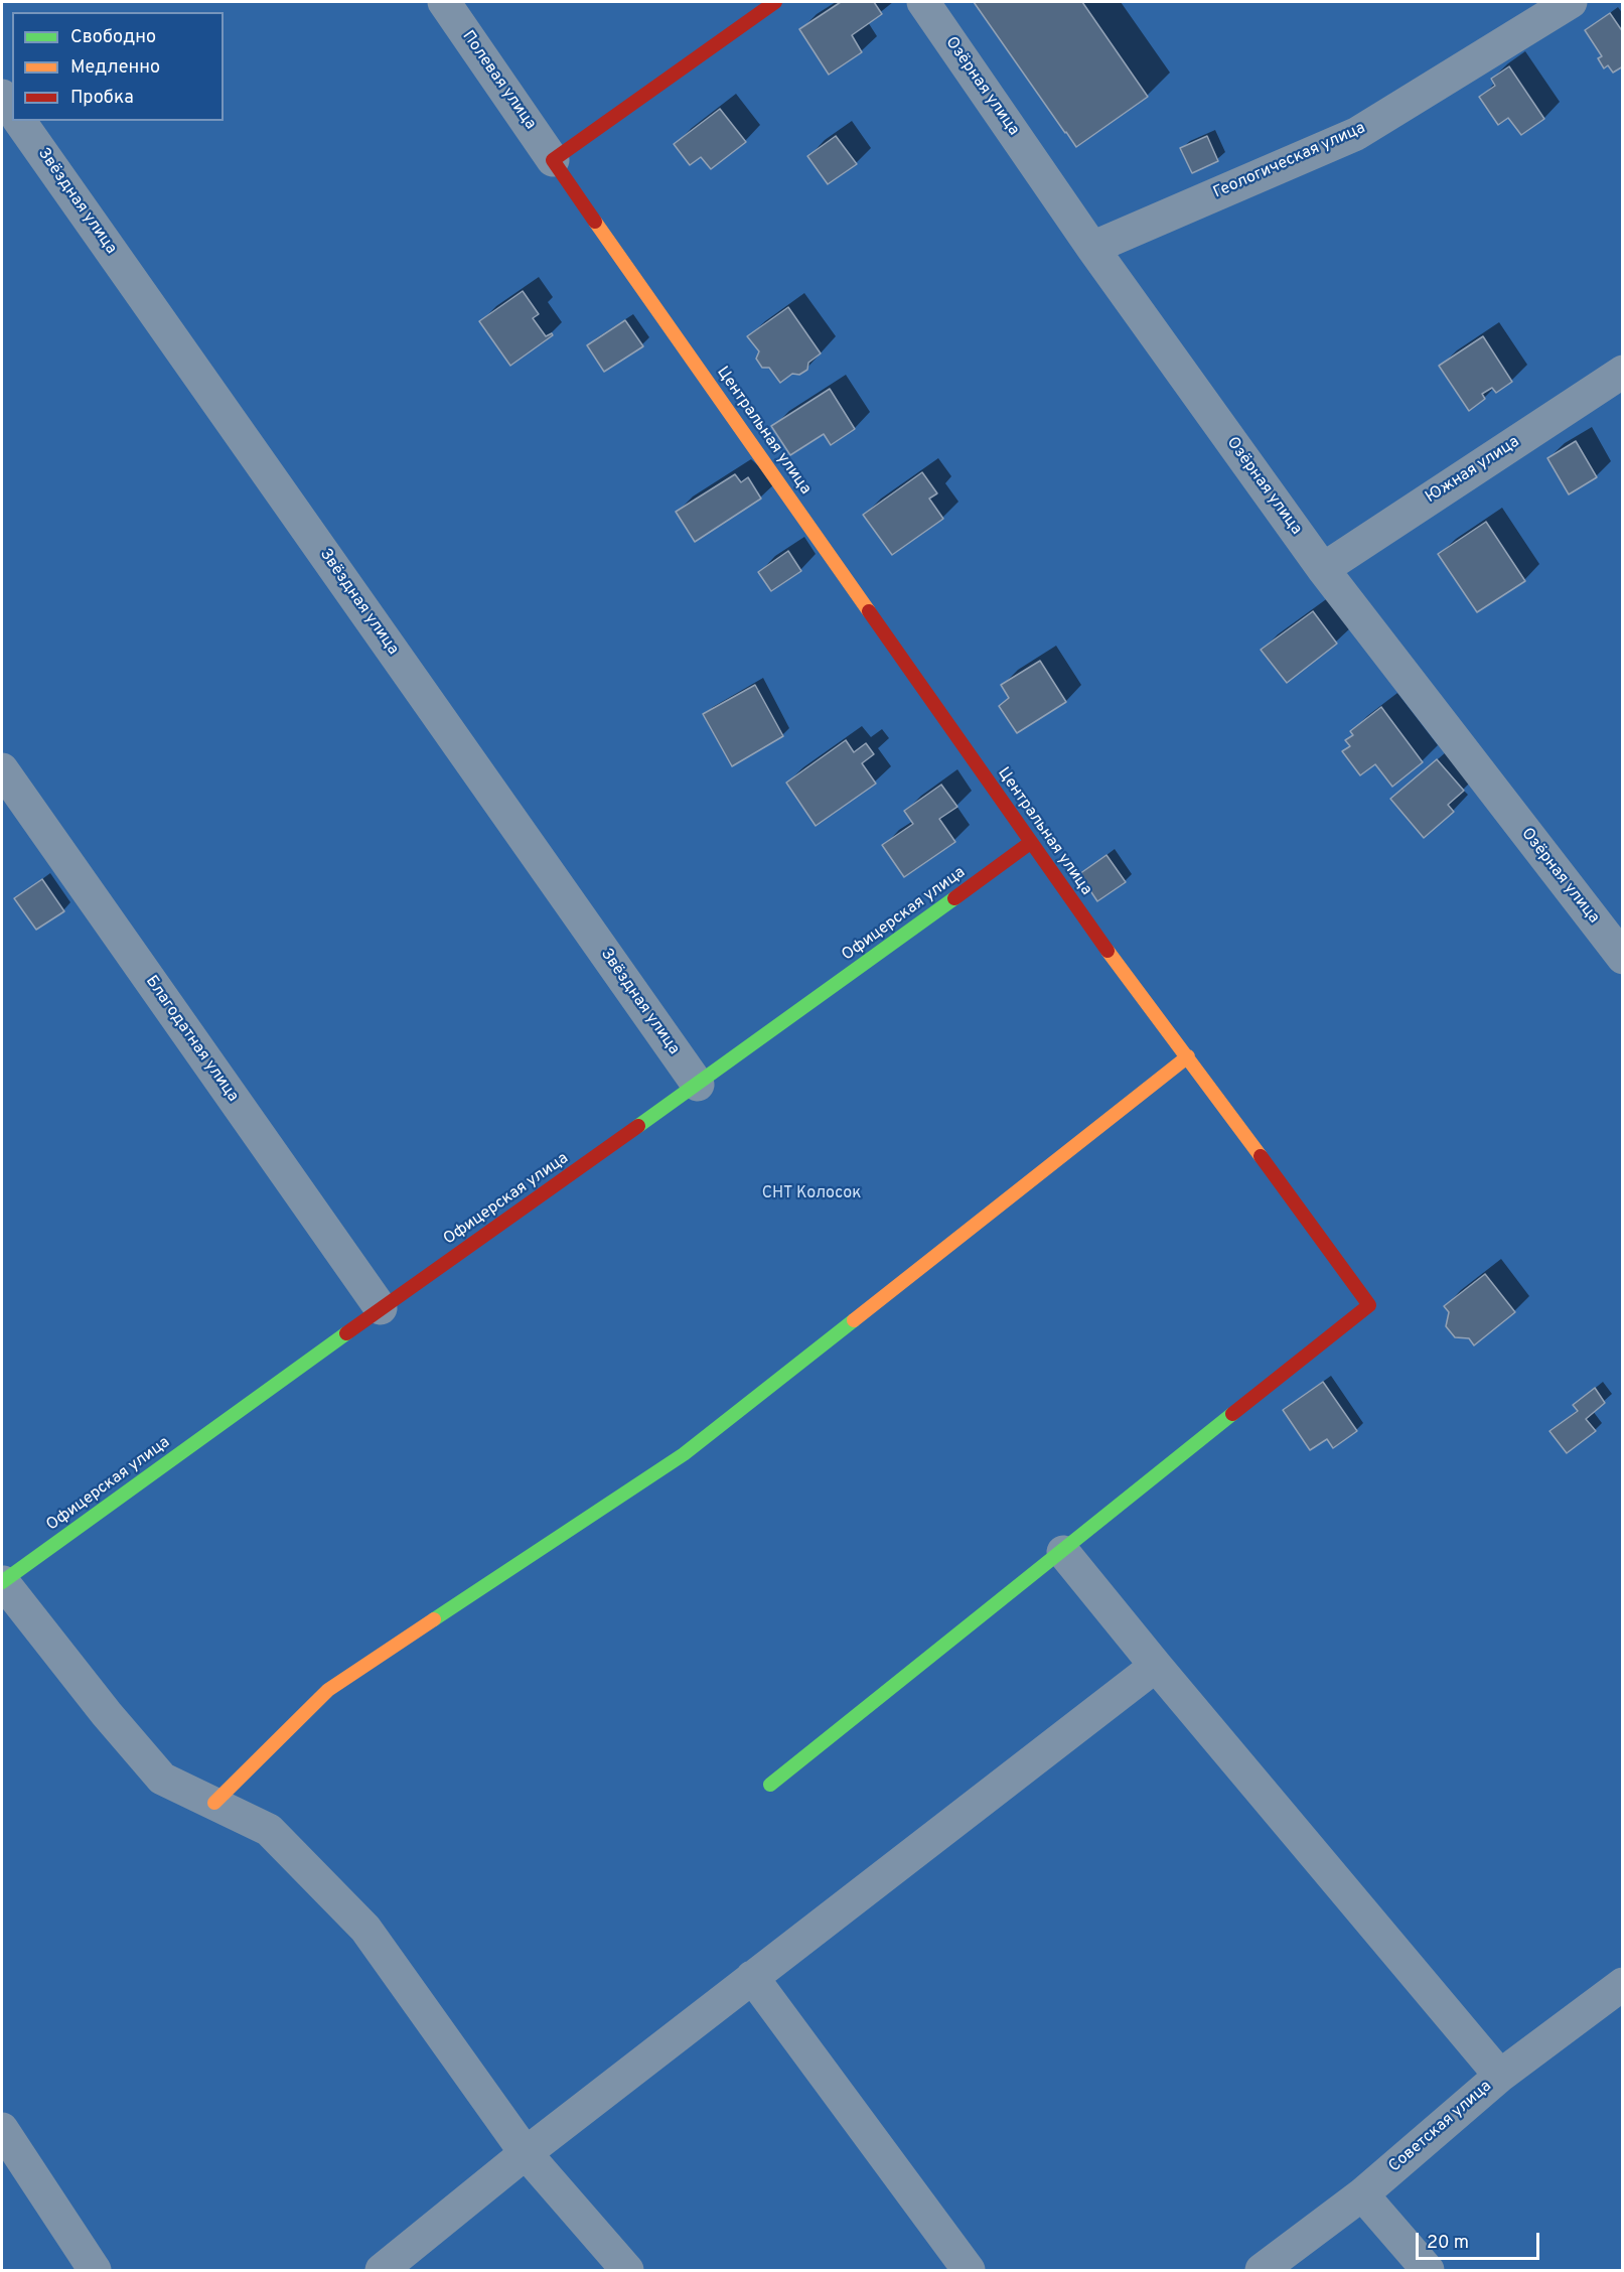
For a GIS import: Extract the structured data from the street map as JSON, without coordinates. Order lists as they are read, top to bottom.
{
  "streets": {
    "street": [
      "Полевая улица",
      "Озёрная улица",
      "Геологическая улица",
      "Звёздная улица",
      "Центральная улица",
      "Южная улица",
      "Офицерская улица",
      "Благодатная улица",
      "Советская улица"
    ]
  },
  "crossings": [
    ["Полевая улица", "Центральная улица"],
    ["Озёрная улица", "Геологическая улица"],
    ["Озёрная улица", "Южная улица"],
    ["Звёздная улица", "Офицерская улица"],
    ["Центральная улица", "Офицерская улица"],
    ["Офицерская улица", "Благодатная улица"]
  ],
  "parks": ["СНТ Колосок"],
  "legend": ["Свободно", "Медленно", "Пробка"],
  "scale_bar": "20 m"
}
